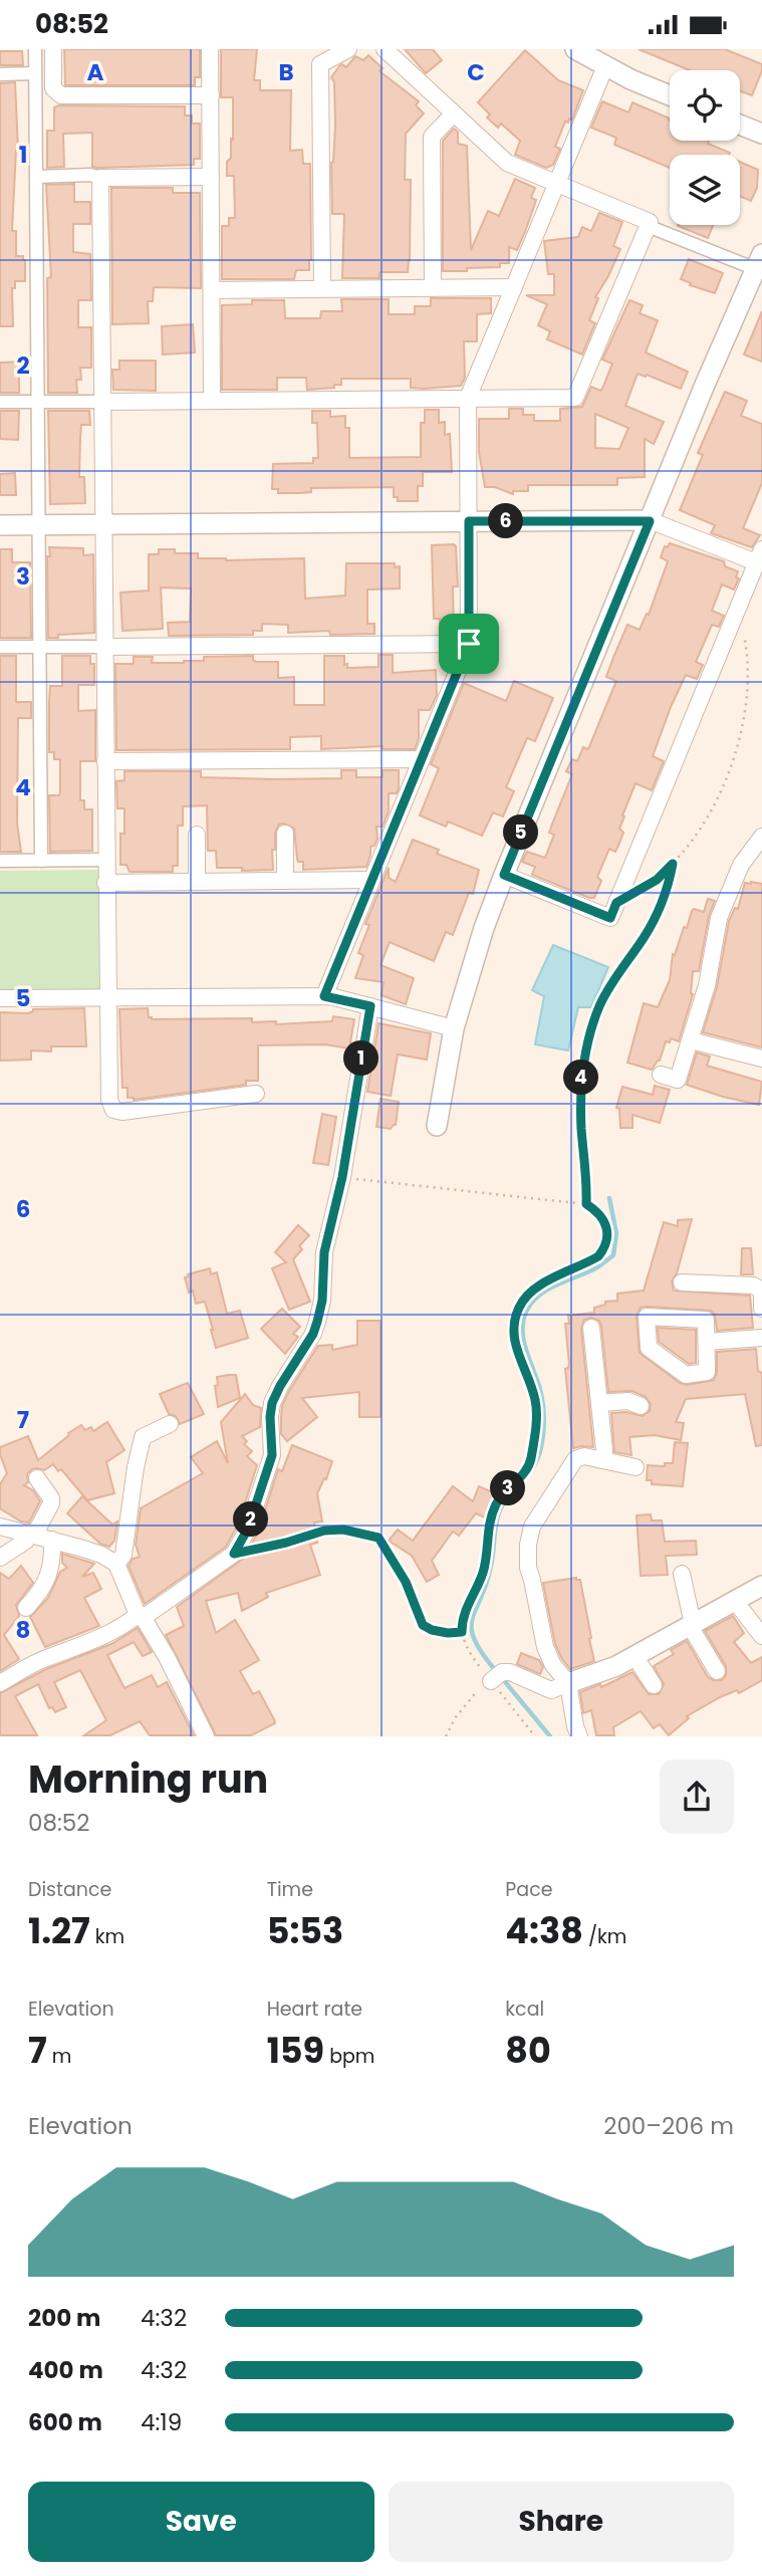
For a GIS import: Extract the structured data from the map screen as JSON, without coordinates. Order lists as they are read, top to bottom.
{
  "page": {
    "status": "08:52",
    "pins": [
      "6",
      "5",
      "1",
      "4",
      "3",
      "2"
    ],
    "heading": ["Morning run", "08:52"],
    "stats": [
      ["Distance", "1.27 km"],
      ["Time", "5:53"],
      ["Pace", "4:38 /km"],
      ["Elevation", "7 m"],
      ["Heart rate", "159 bpm"],
      ["kcal", "80"]
    ],
    "chart": ["Elevation", "200–206 m"],
    "list": [
      {
        "name": "200 m",
        "note": "4:32"
      },
      {
        "name": "400 m",
        "note": "4:32"
      },
      {
        "name": "600 m",
        "note": "4:19"
      }
    ],
    "buttons": ["Save", "Share"]
  },
  "grid": {
    "columns": ["A", "B", "C"],
    "rows": [
      "1",
      "2",
      "3",
      "4",
      "5",
      "6",
      "7",
      "8"
    ]
  }
}
